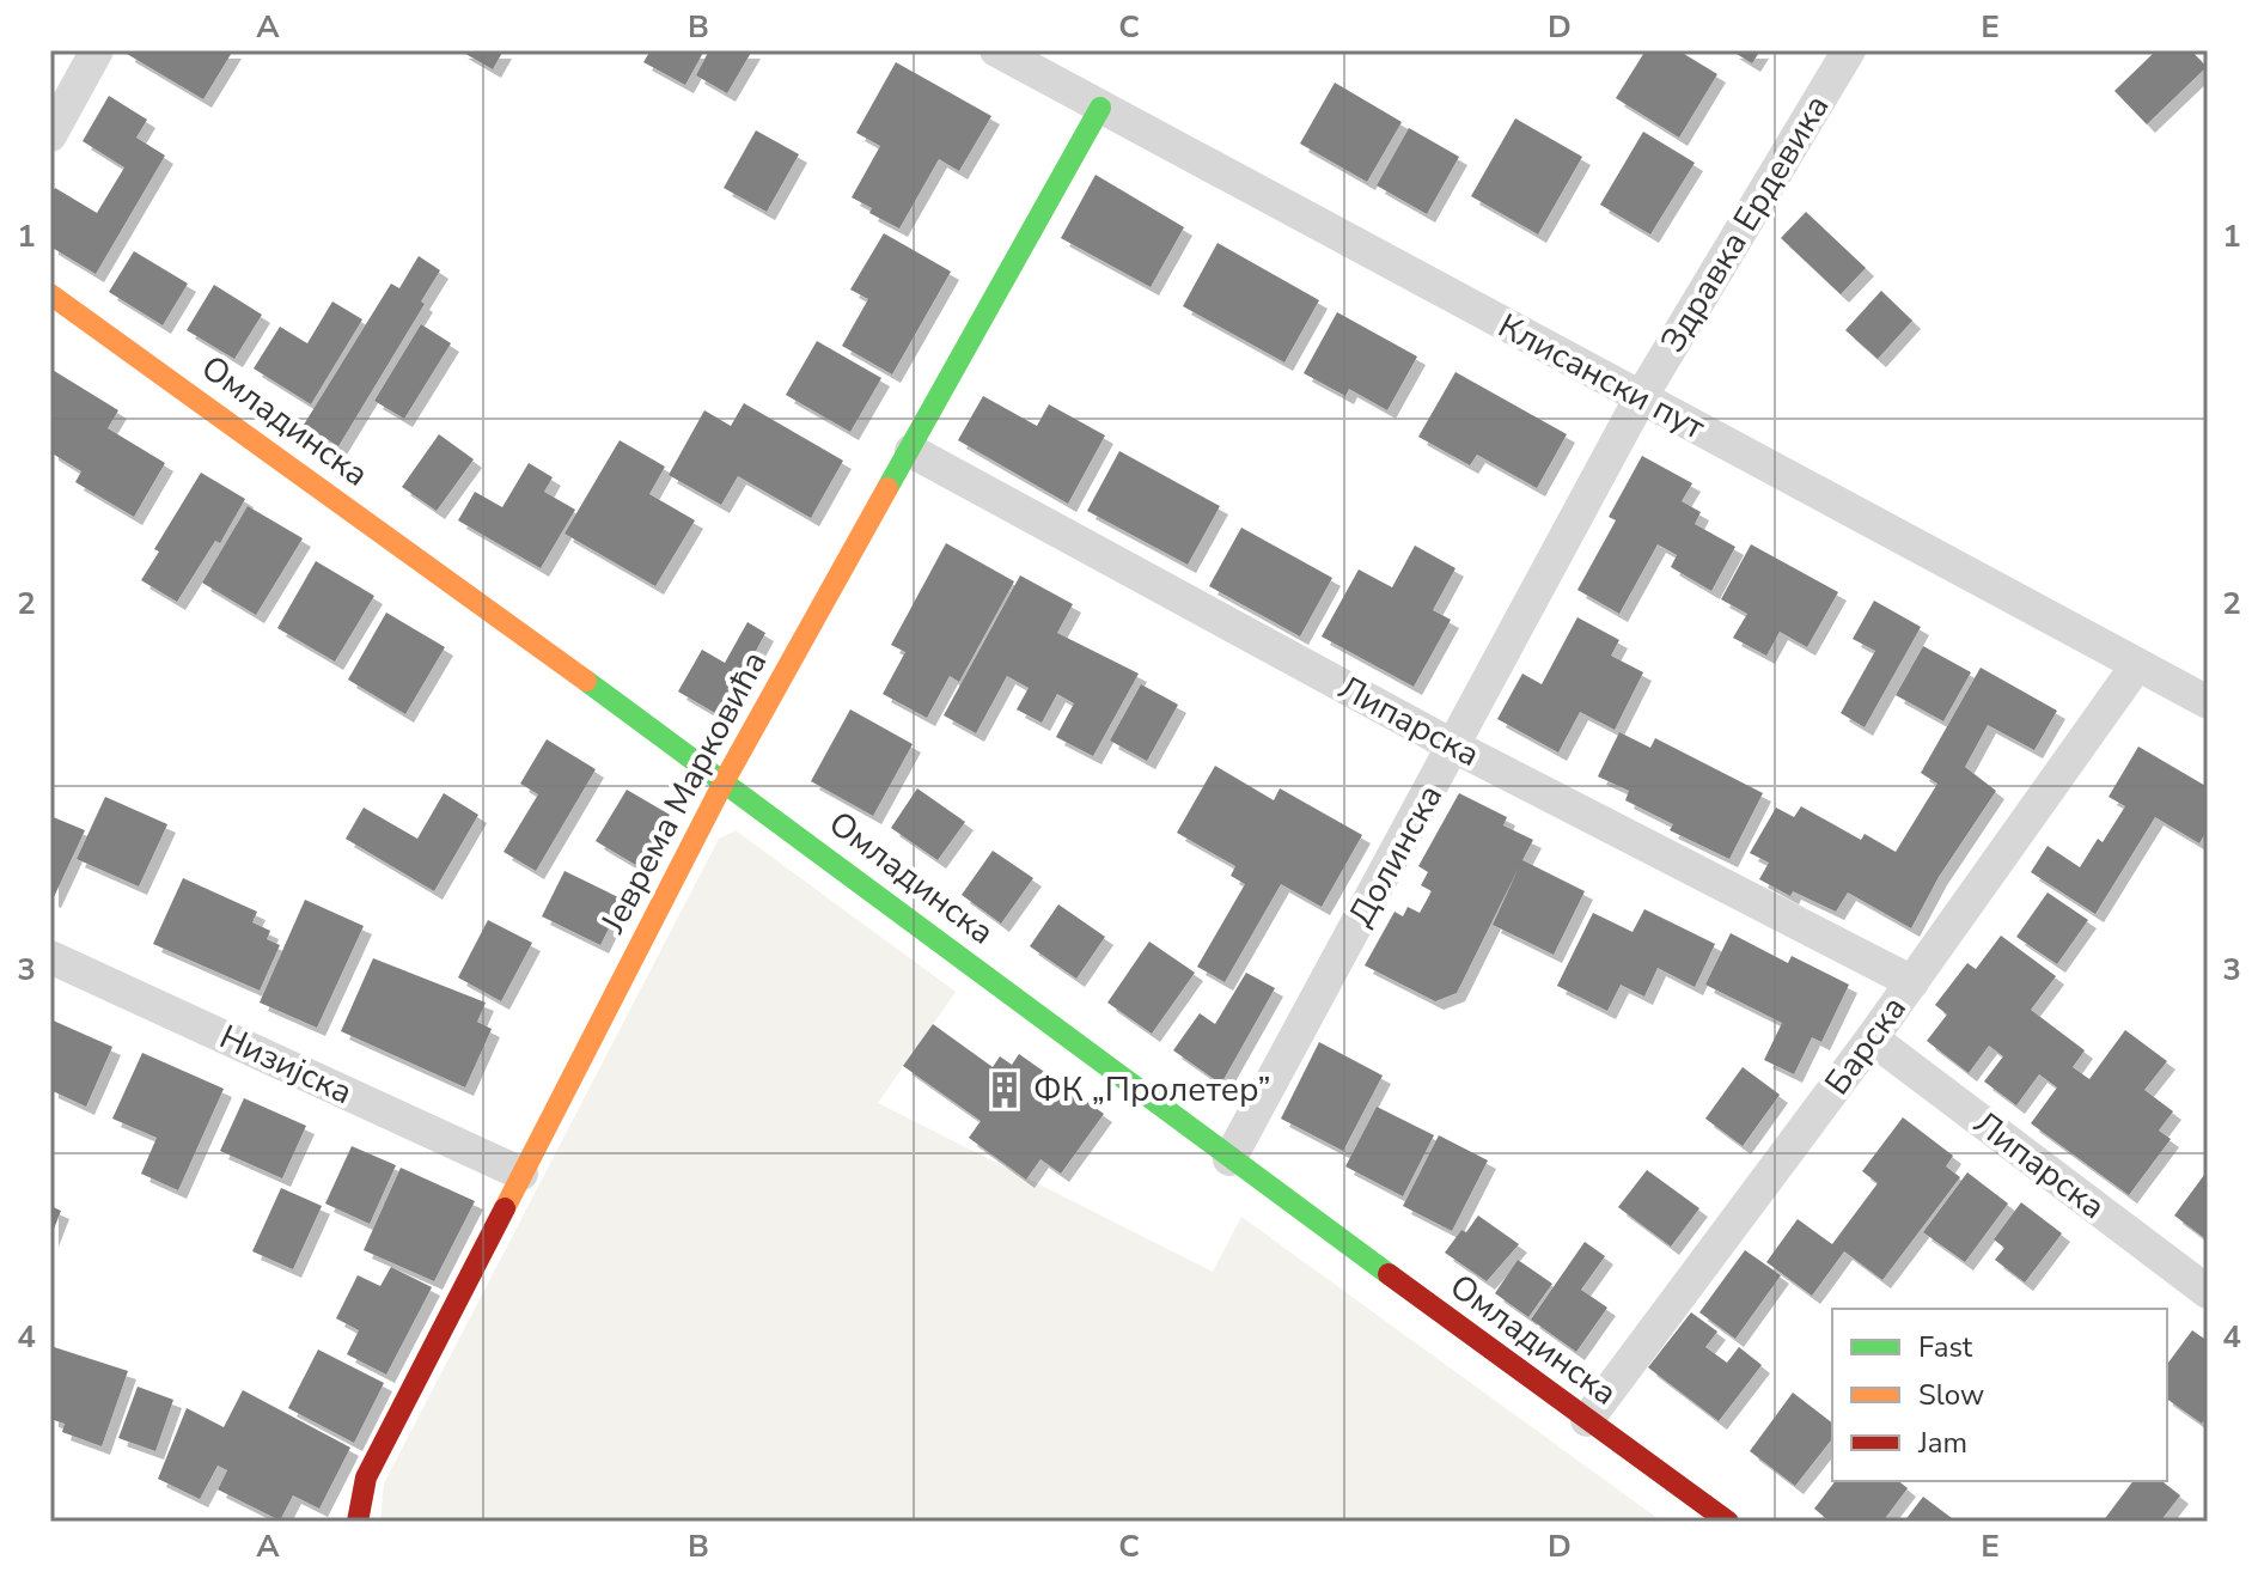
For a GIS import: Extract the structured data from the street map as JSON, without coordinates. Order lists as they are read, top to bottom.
{
  "streets": {
    "street": [
      "Здравка Ердевика",
      "Клисански пут",
      "Омладинска",
      "Липарска",
      "Јеврема Марковића",
      "Долинска",
      "Барска",
      "Низијска"
    ]
  },
  "crossings": [
    ["Здравка Ердевика", "Клисански пут"],
    ["Здравка Ердевика", "Долинска"],
    ["Клисански пут", "Јеврема Марковића"],
    ["Клисански пут", "Долинска"],
    ["Клисански пут", "Барска"],
    ["Омладинска", "Јеврема Марковића"],
    ["Омладинска", "Долинска"],
    ["Омладинска", "Барска"],
    ["Липарска", "Јеврема Марковића"],
    ["Липарска", "Долинска"],
    ["Липарска", "Барска"],
    ["Јеврема Марковића", "Низијска"]
  ],
  "places": {
    "building": ["ФК „Пролетер”"]
  },
  "legend": ["Fast", "Slow", "Jam"],
  "grid": {
    "columns": [
      "A",
      "B",
      "C",
      "D",
      "E"
    ],
    "rows": [
      "1",
      "2",
      "3",
      "4"
    ]
  }
}
